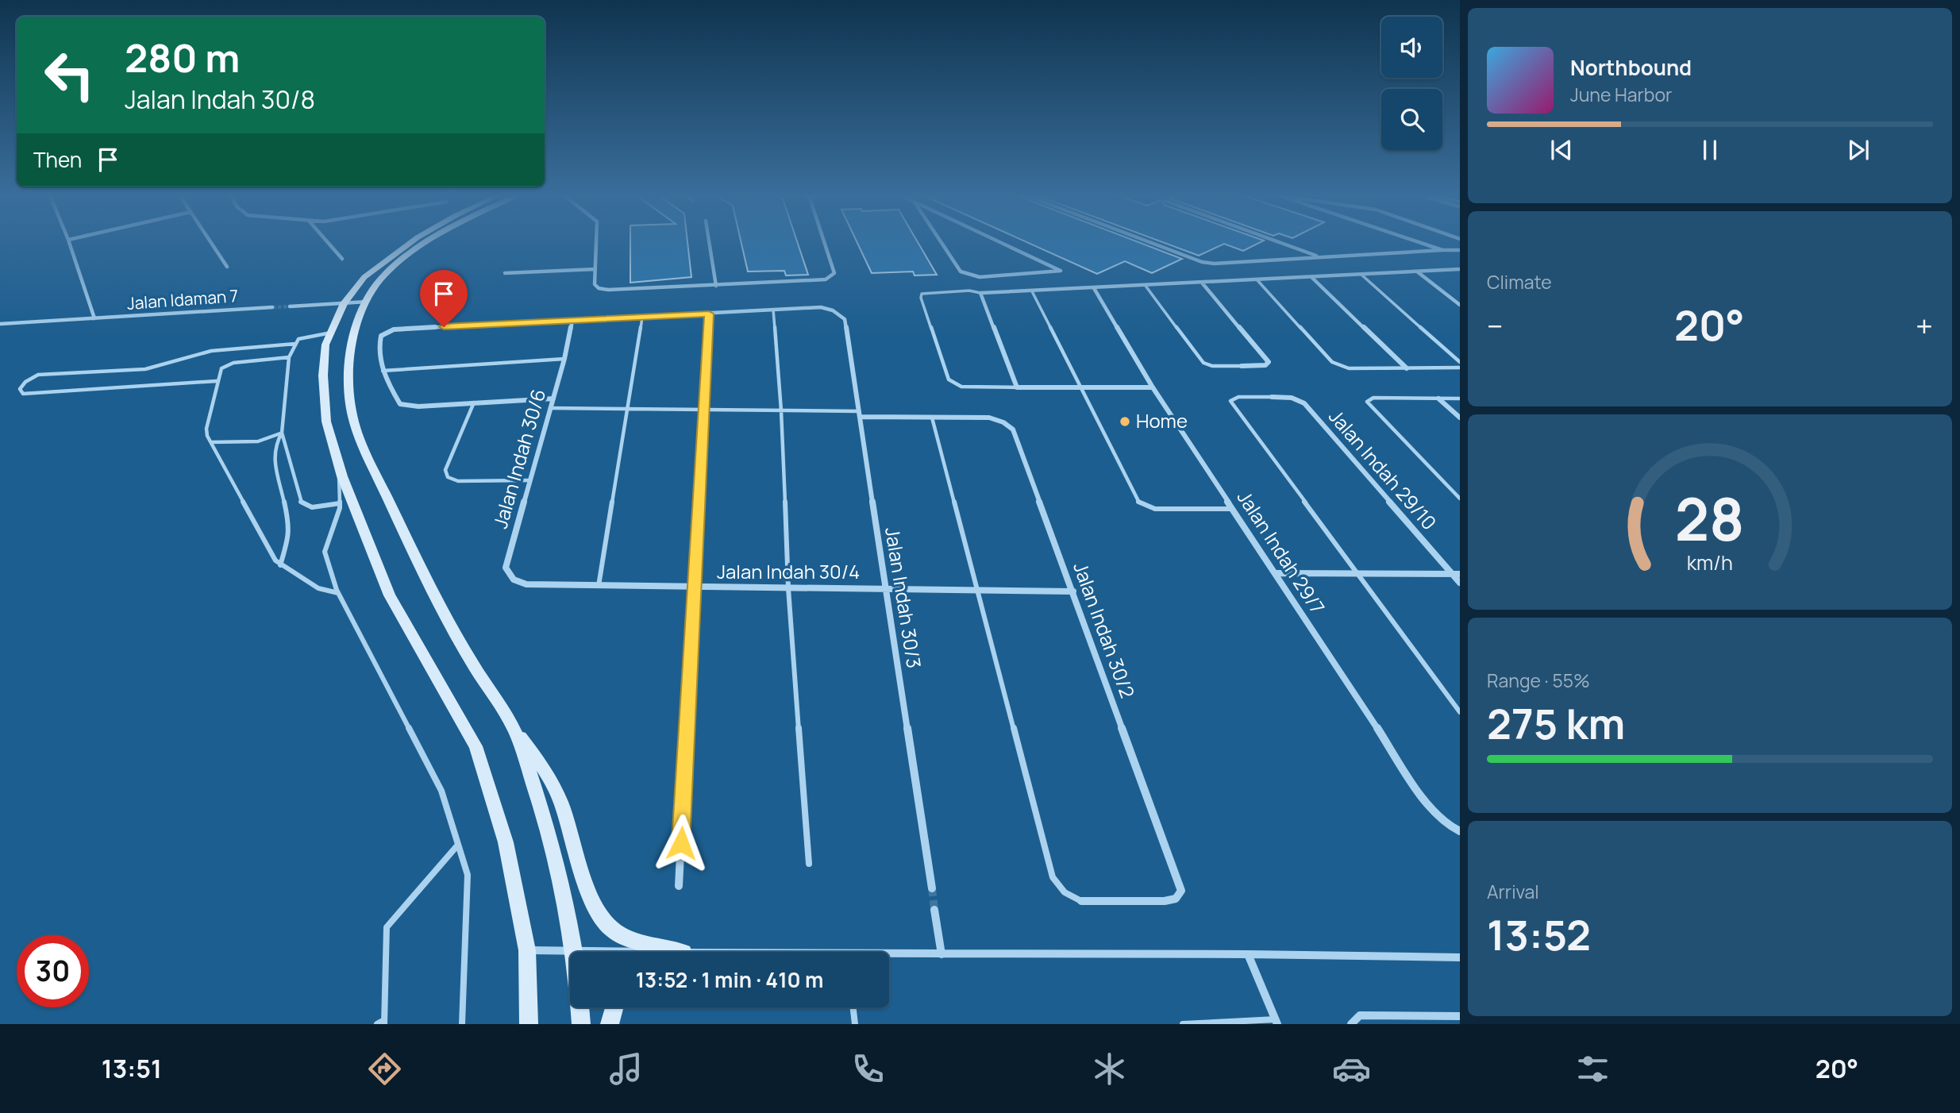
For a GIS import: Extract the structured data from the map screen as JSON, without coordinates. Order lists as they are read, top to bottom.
{
  "streets": {
    "street": [
      "Jalan Idaman 7",
      "Jalan Indah 30/6",
      "Jalan Indah 29/10",
      "Jalan Indah 29/7",
      "Jalan Indah 30/4",
      "Jalan Indah 30/3",
      "Jalan Indah 30/2"
    ]
  },
  "crossings": [
    ["Jalan Indah 30/6", "Jalan Indah 30/4"],
    ["Jalan Indah 30/4", "Jalan Indah 30/3"],
    ["Jalan Indah 30/4", "Jalan Indah 30/2"],
    ["Jalan Indah 30/3", "Jalan Indah 30/2"]
  ],
  "places": ["Home"],
  "page": {
    "turn": ["280 m", "Jalan Indah 30/8"],
    "song": ["Northbound", "June Harbor"],
    "then": "Then",
    "tile": [
      "Climate",
      ["Range · 55%", "275 km"],
      ["Arrival", "13:52"]
    ],
    "heat": ["−", "20°", "+"],
    "limit": "30",
    "trip": "13:52 · 1 min · 410 m",
    "tabs": ["13:51", "20°"],
    "gauge": ["28", "km/h"]
  }
}
